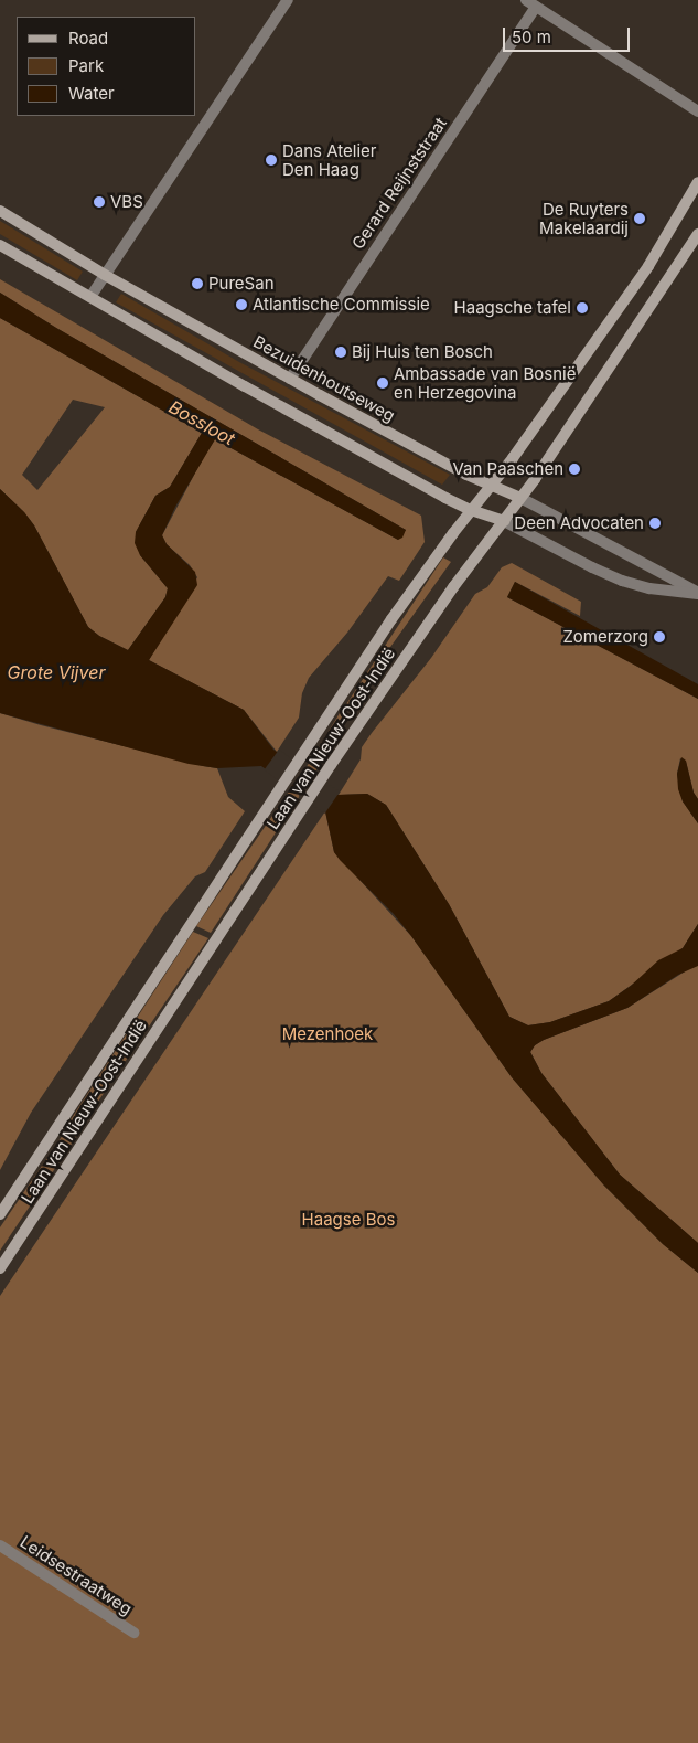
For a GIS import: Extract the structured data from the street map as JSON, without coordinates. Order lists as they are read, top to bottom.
{
  "streets": {
    "main road": ["Bezuidenhoutseweg", "Laan van Nieuw-Oost-Indië"],
    "street": ["Gerard Reijnststraat", "Leidsestraatweg"]
  },
  "crossings": [
    ["Gerard Reijnststraat", "Bezuidenhoutseweg"],
    ["Bezuidenhoutseweg", "Laan van Nieuw-Oost-Indië"]
  ],
  "water": ["Bossloot", "Grote Vijver"],
  "parks": ["Mezenhoek", "Haagse Bos"],
  "places": [
    "Dans Atelier Den Haag",
    "VBS",
    "De Ruyters Makelaardij",
    "PureSan",
    "Atlantische Commissie",
    "Haagsche tafel",
    "Bij Huis ten Bosch",
    "Ambassade van Bosnië en Herzegovina",
    "Van Paaschen",
    "Deen Advocaten",
    "Zomerzorg"
  ],
  "legend": ["Road", "Park", "Water"],
  "scale_bar": "50 m"
}
